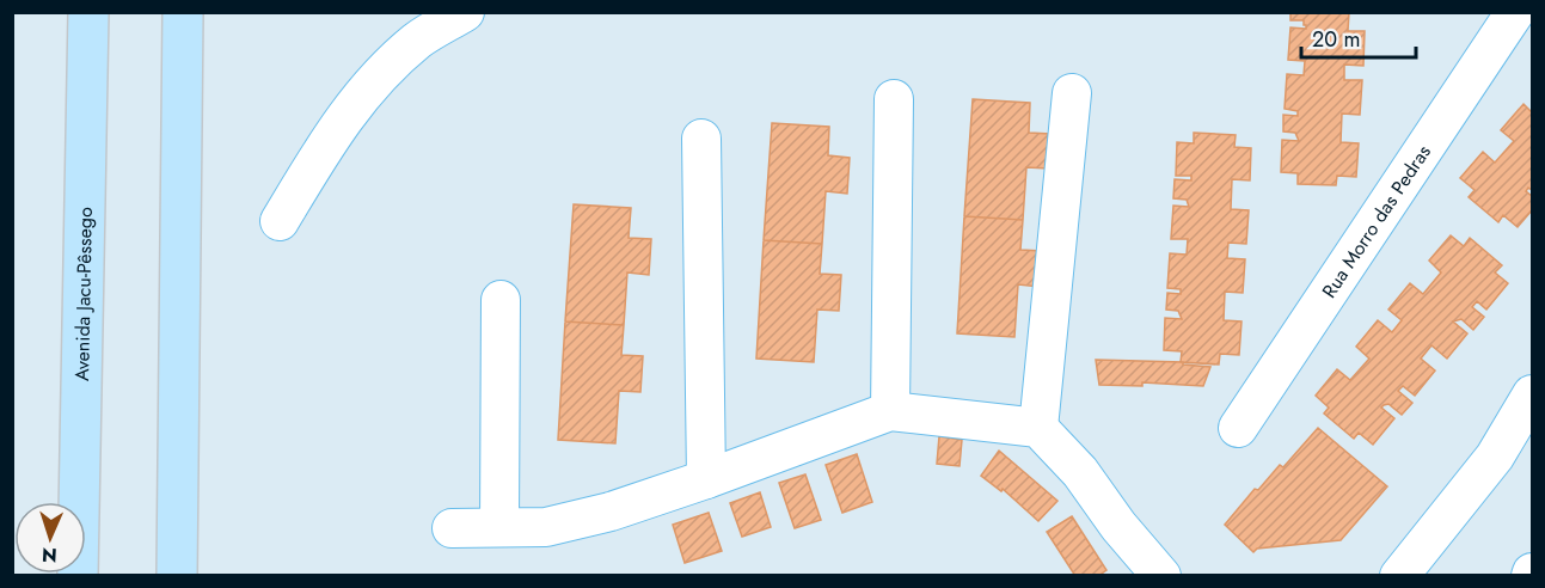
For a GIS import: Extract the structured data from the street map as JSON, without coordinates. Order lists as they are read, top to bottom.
{
  "streets": {
    "highway": ["Avenida Jacu-Pêssego"],
    "street": ["Rua Morro das Pedras"]
  },
  "scale_bar": "20 m",
  "north": "bottom"
}
